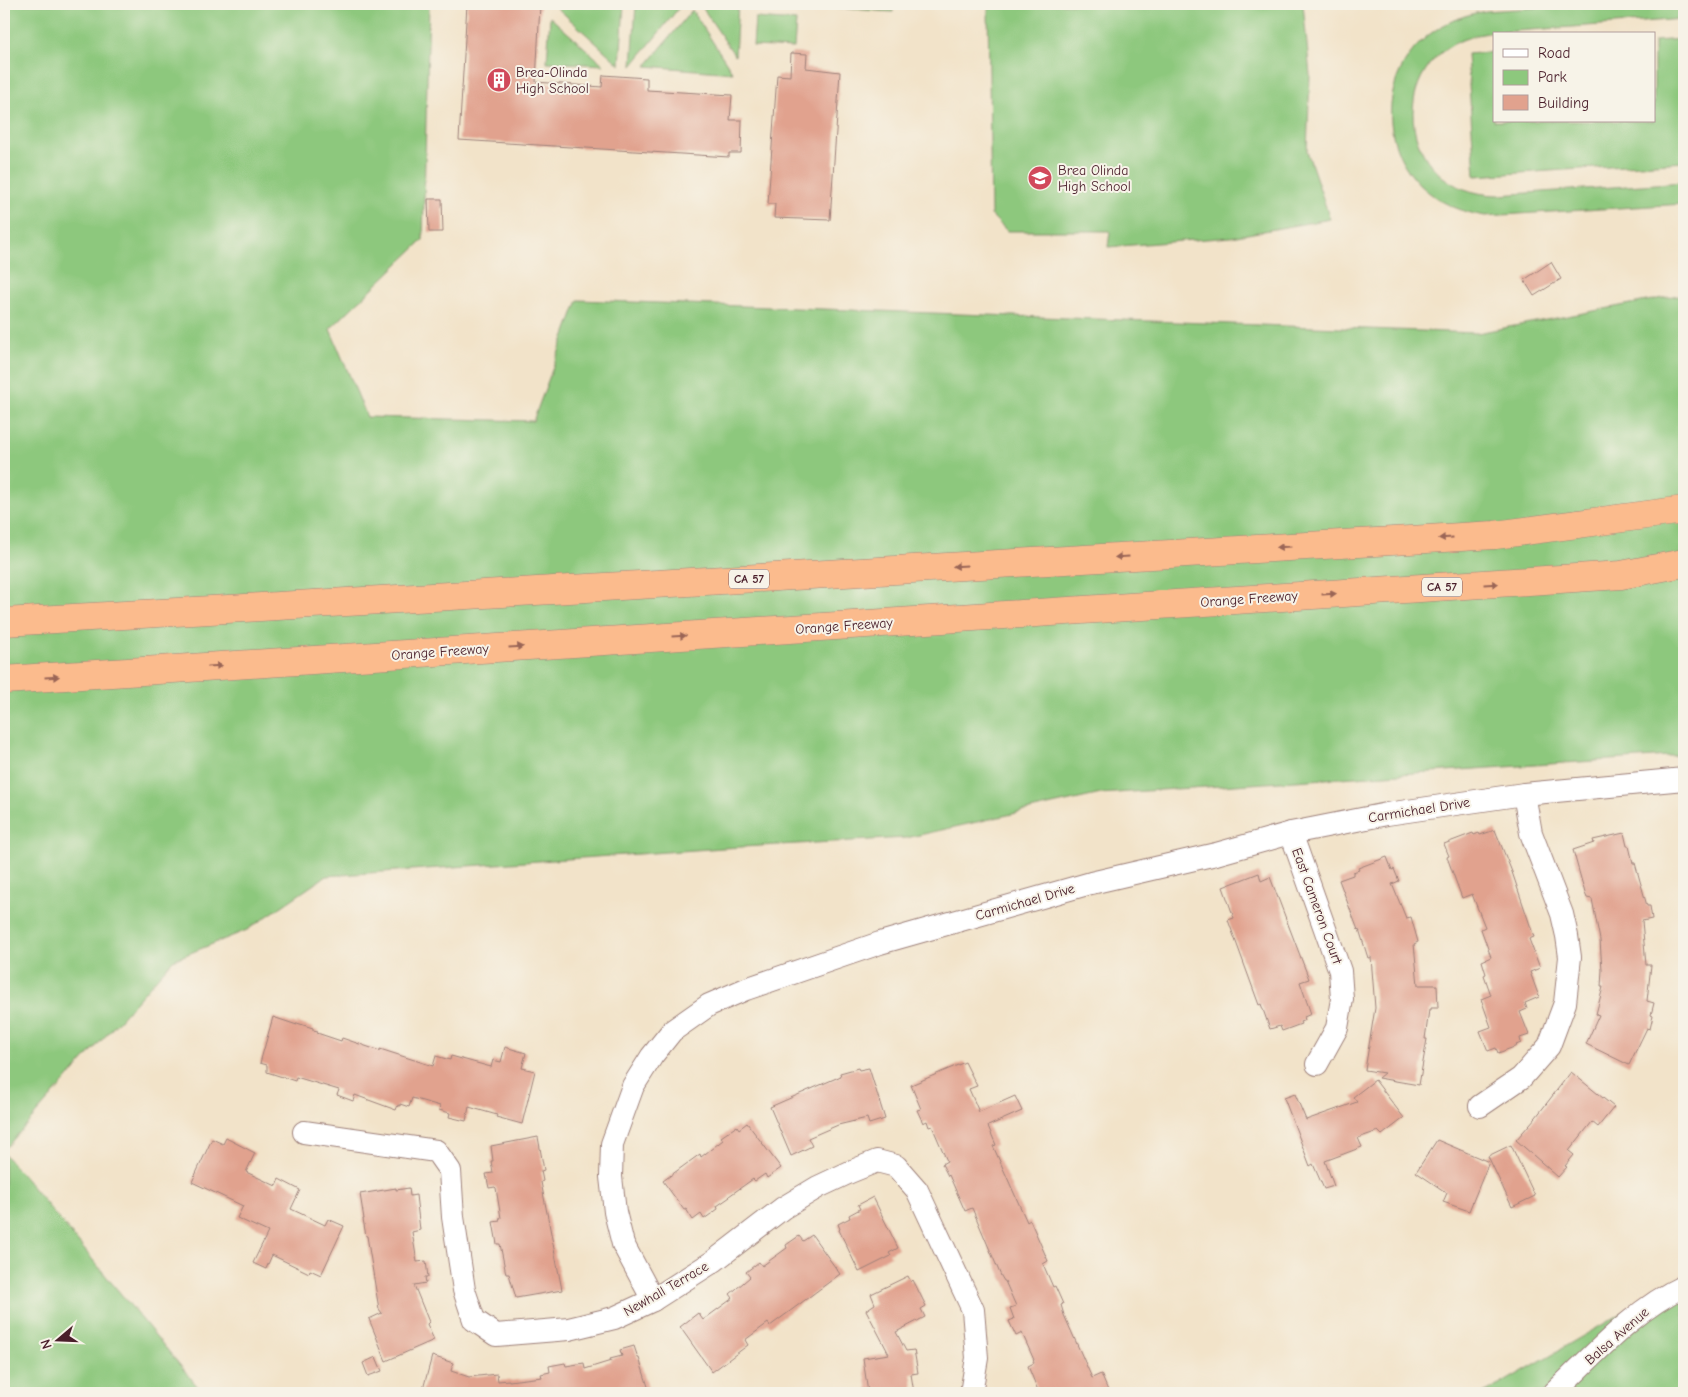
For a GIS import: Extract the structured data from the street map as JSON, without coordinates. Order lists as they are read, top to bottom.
{
  "streets": {
    "highway": ["CA 57", "Orange Freeway"],
    "street": [
      "Carmichael Drive",
      "East Cameron Court",
      "Newhall Terrace",
      "Balsa Avenue"
    ]
  },
  "crossings": [
    ["Carmichael Drive", "East Cameron Court"],
    ["Carmichael Drive", "Newhall Terrace"]
  ],
  "places": {
    "building": ["Brea-Olinda High School"],
    "school or university": ["Brea Olinda High School"]
  },
  "legend": ["Road", "Park", "Building"],
  "north": "left"
}
